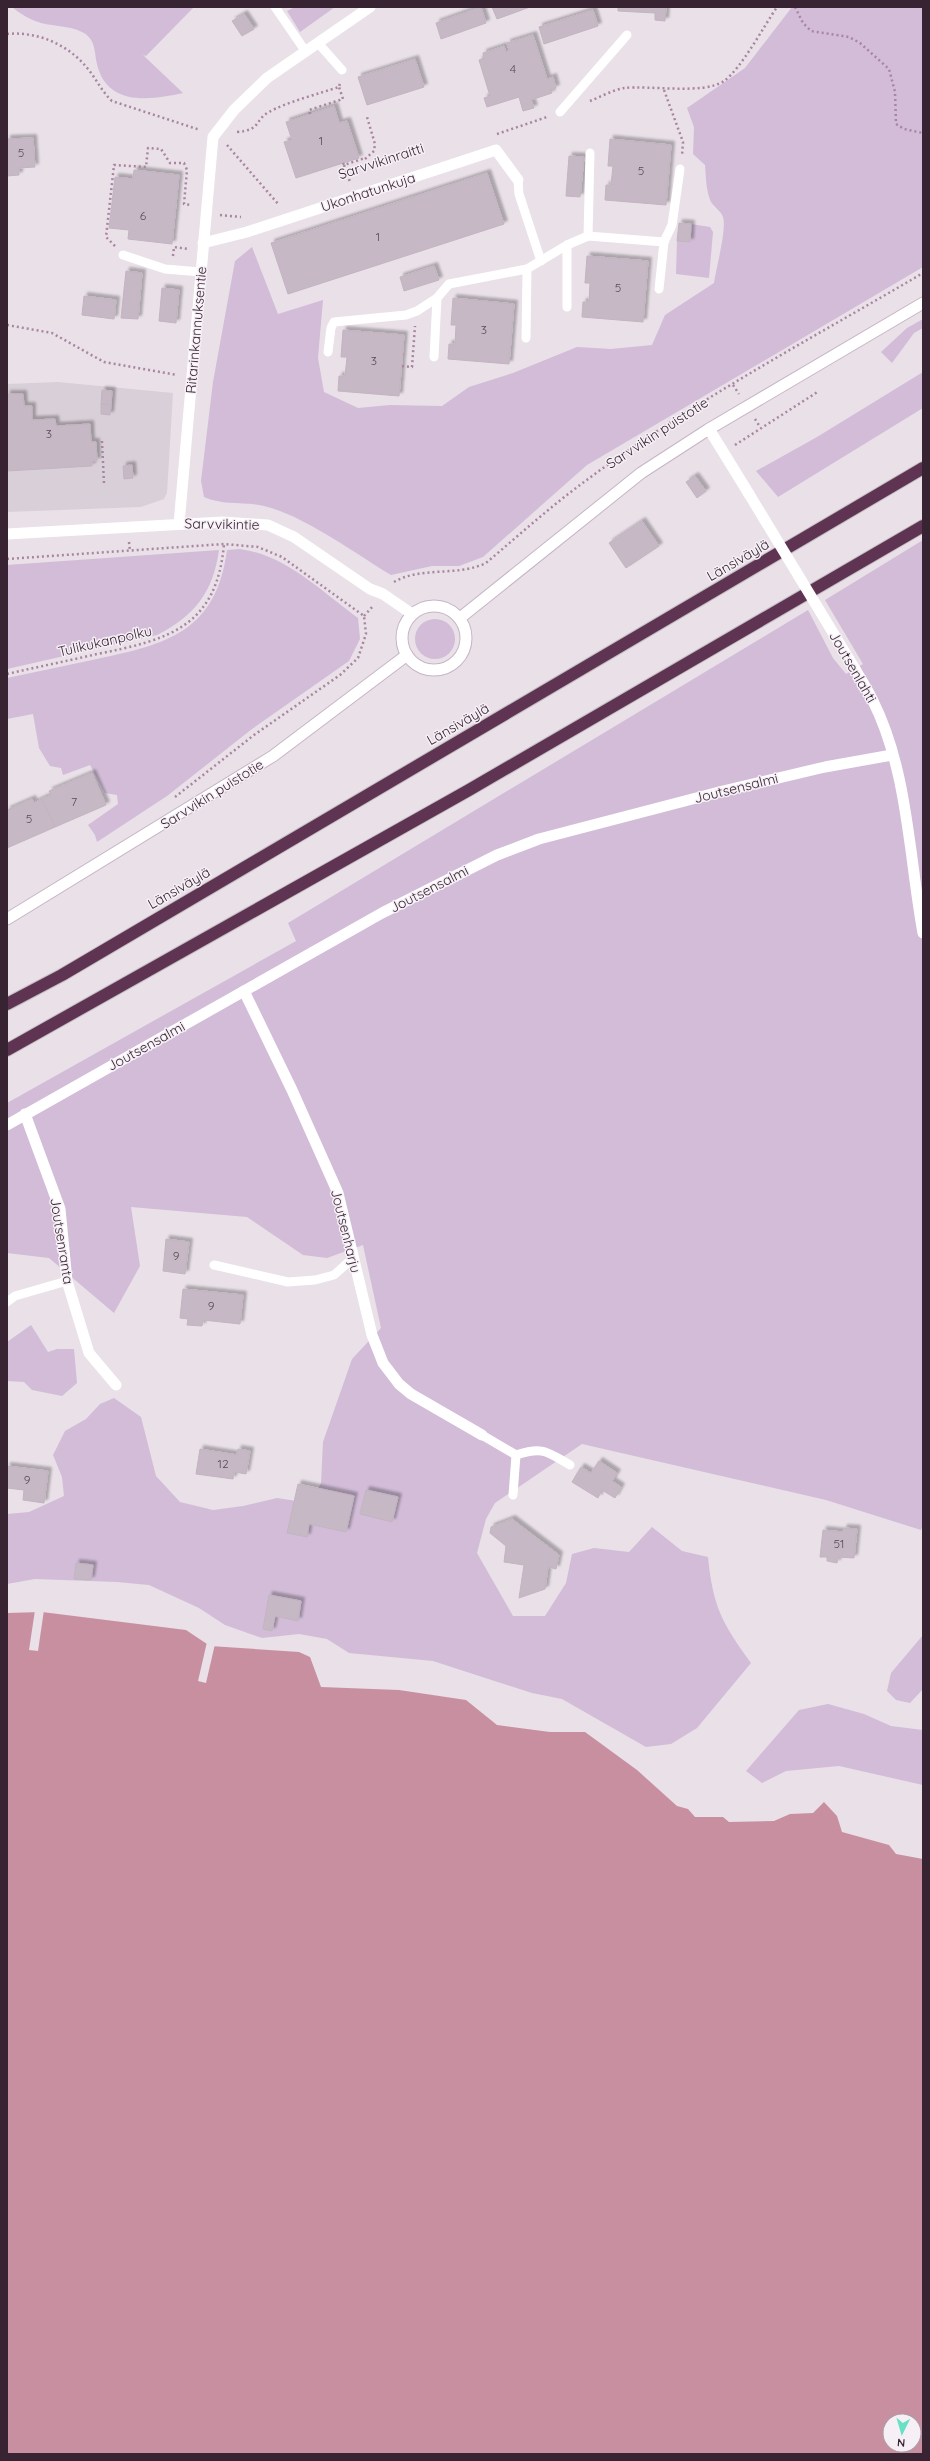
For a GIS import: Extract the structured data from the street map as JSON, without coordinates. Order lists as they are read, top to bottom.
{
  "streets": {
    "highway": ["Länsiväylä"],
    "street": [
      "Ukonhatunkuja",
      "Ritarinkannuksentie",
      "Sarvvikin puistotie",
      "Sarvvikintie",
      "Joutsenlahti",
      "Joutsensalmi",
      "Joutsenharju",
      "Joutsenranta"
    ],
    "path": ["Sarvvikinraitti", "Tulikukanpolku"]
  },
  "crossings": [
    ["Ukonhatunkuja", "Ritarinkannuksentie"],
    ["Ritarinkannuksentie", "Sarvvikintie"],
    ["Sarvvikin puistotie", "Sarvvikintie"],
    ["Sarvvikin puistotie", "Tulikukanpolku"],
    ["Sarvvikin puistotie", "Joutsenlahti"],
    ["Joutsenlahti", "Joutsensalmi"],
    ["Joutsensalmi", "Joutsenharju"],
    ["Joutsensalmi", "Joutsenranta"]
  ],
  "house_numbers": [
    "4",
    "1",
    "5",
    "5",
    "6",
    "1",
    "5",
    "3",
    "3",
    "3",
    "7",
    "5",
    "9",
    "9",
    "12",
    "9",
    "51"
  ],
  "north": "bottom"
}
